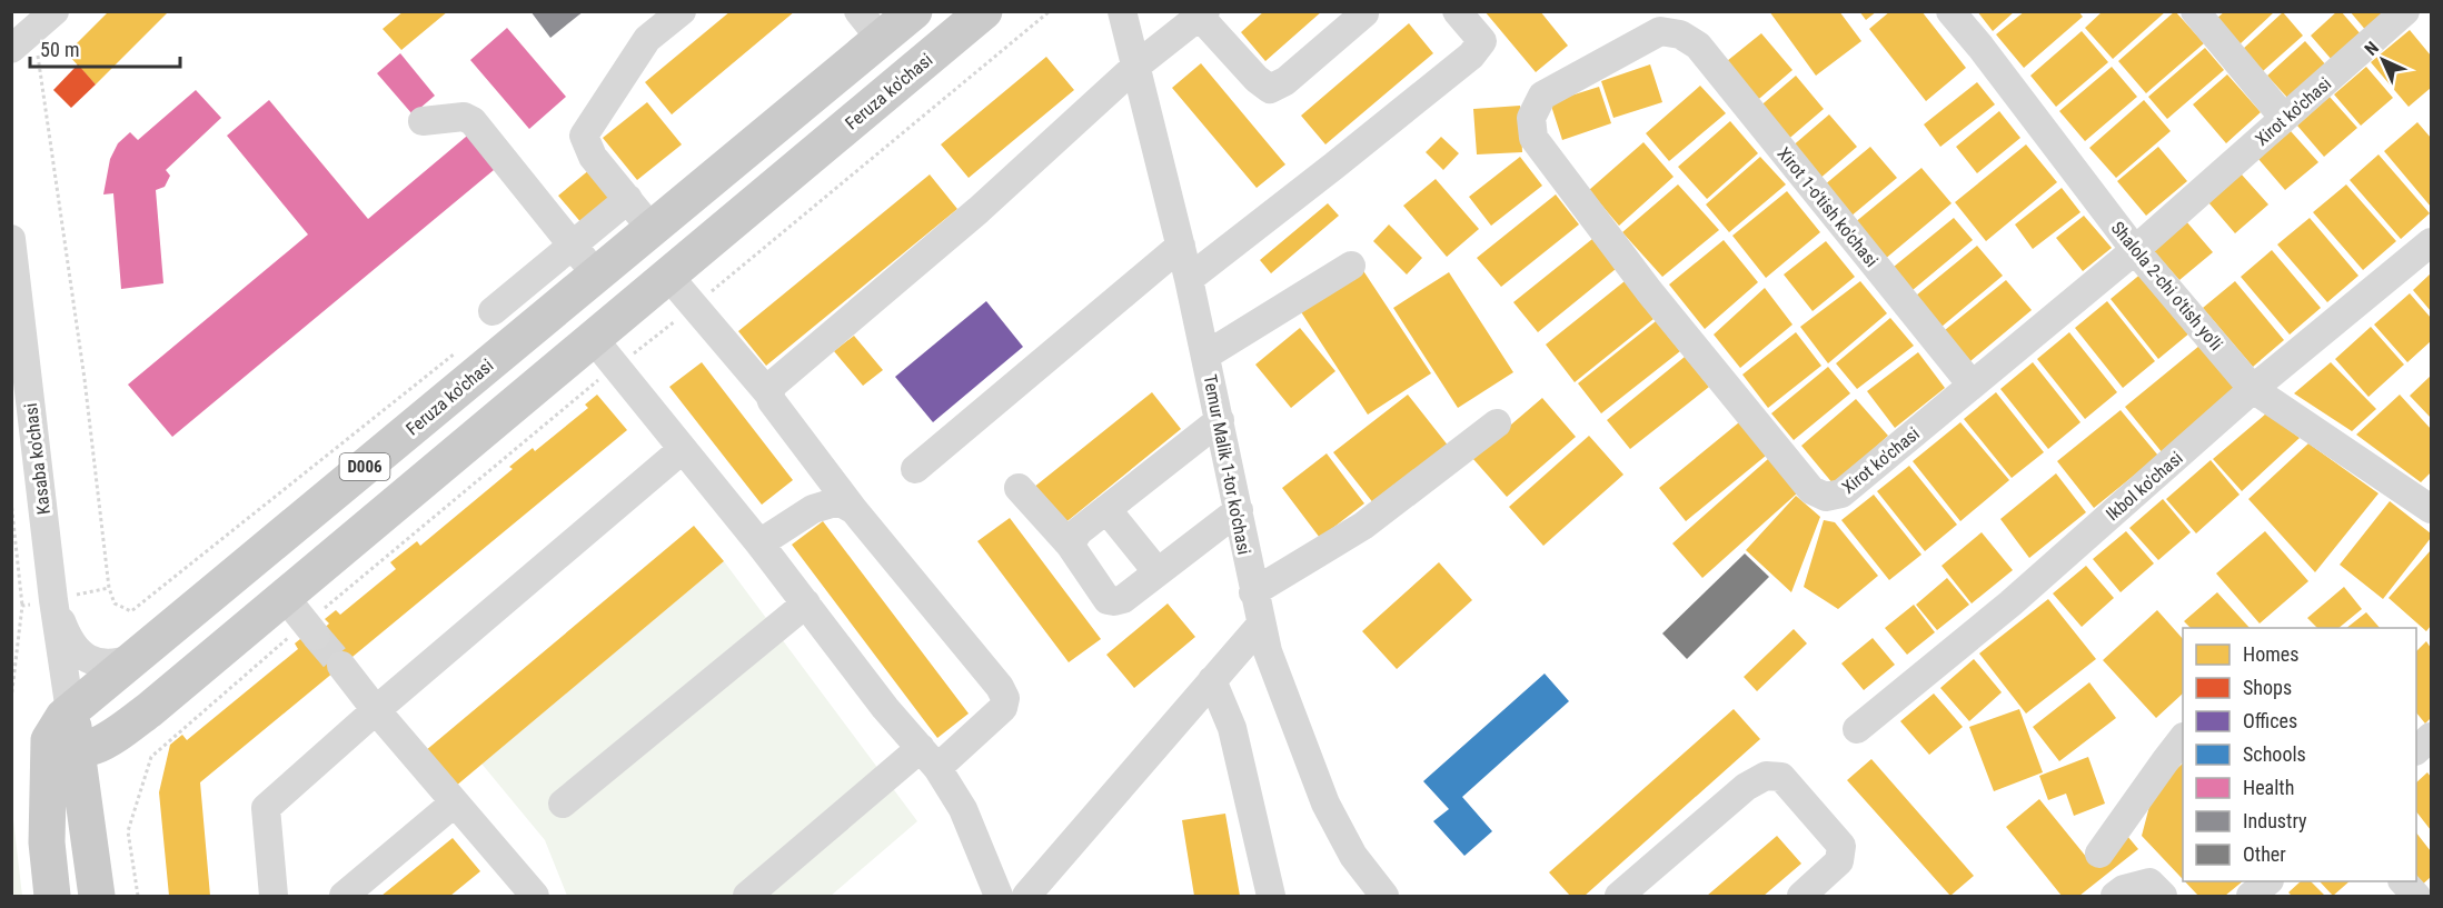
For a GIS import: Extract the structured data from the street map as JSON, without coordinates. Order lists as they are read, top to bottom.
{
  "streets": {
    "main road": ["Feruza ko'chasi", "D006"],
    "street": [
      "Xirot ko'chasi",
      "Xirot 1-o'tish ko'chasi",
      "Shalola 2-chi o'tish yo'li",
      "Kasaba ko'chasi",
      "Temur Malik 1-tor ko'chasi",
      "Ikbol ko'chasi"
    ]
  },
  "crossings": [
    ["Feruza ko'chasi", "Kasaba ko'chasi"],
    ["Xirot ko'chasi", "Xirot 1-o'tish ko'chasi"],
    ["Xirot ko'chasi", "Shalola 2-chi o'tish yo'li"],
    ["Shalola 2-chi o'tish yo'li", "Ikbol ko'chasi"]
  ],
  "legend": [
    "Homes",
    "Shops",
    "Offices",
    "Schools",
    "Health",
    "Industry",
    "Other"
  ],
  "scale_bar": "50 m",
  "north": "top left"
}
